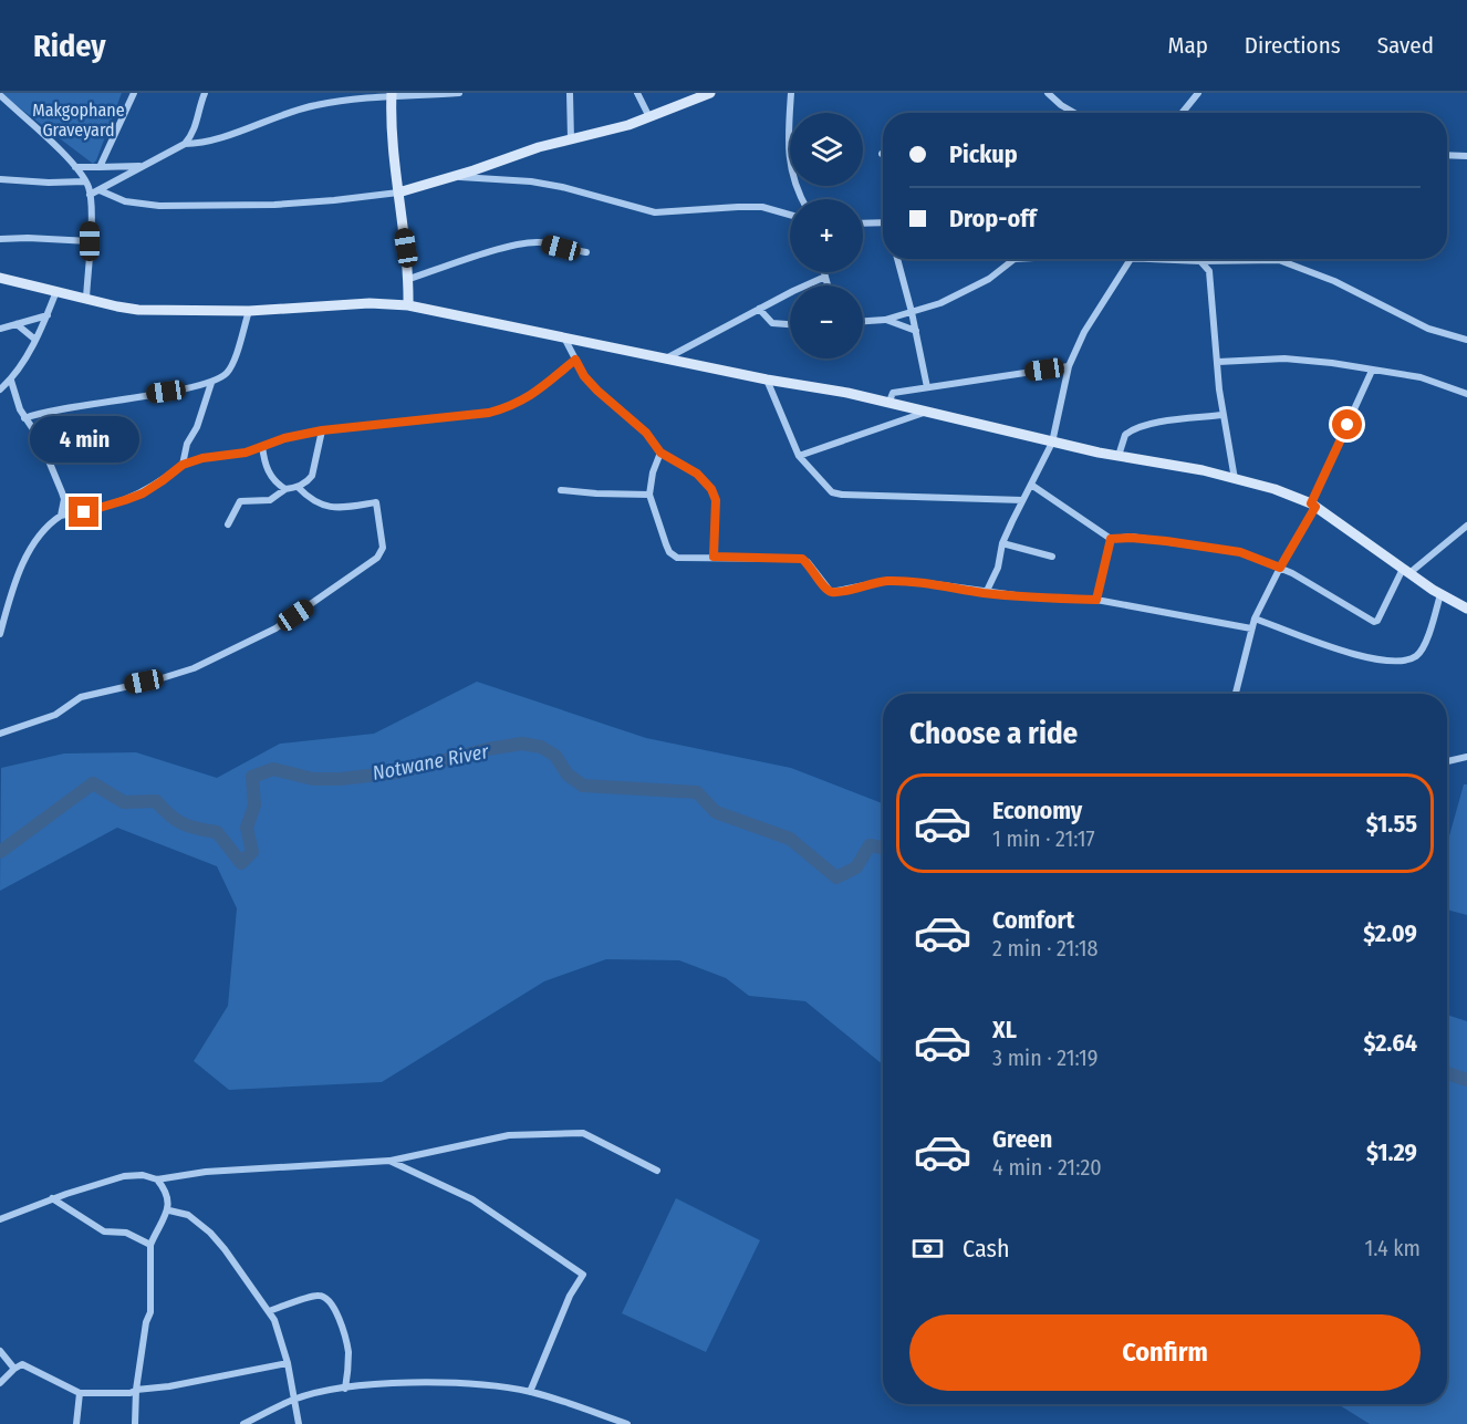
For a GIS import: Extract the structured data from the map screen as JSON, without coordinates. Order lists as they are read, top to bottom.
{
  "water": ["Notwane River"],
  "parks": ["Makgophane Graveyard"],
  "page": {
    "header": "Ridey",
    "nav": ["Map", "Directions", "Saved"],
    "map_buttons": ["+", "−"],
    "banner": ["Pickup", "Drop-off"],
    "bubble": "4 min",
    "heading": "Choose a ride",
    "list": [
      {
        "name": "Economy",
        "note": "1 min · 21:17",
        "value": "$1.55"
      },
      {
        "name": "Comfort",
        "note": "2 min · 21:18",
        "value": "$2.09"
      },
      {
        "name": "XL",
        "note": "3 min · 21:19",
        "value": "$2.64"
      },
      {
        "name": "Green",
        "note": "4 min · 21:20",
        "value": "$1.29"
      }
    ],
    "pay": ["Cash", "1.4 km"],
    "buttons": "Confirm"
  }
}
